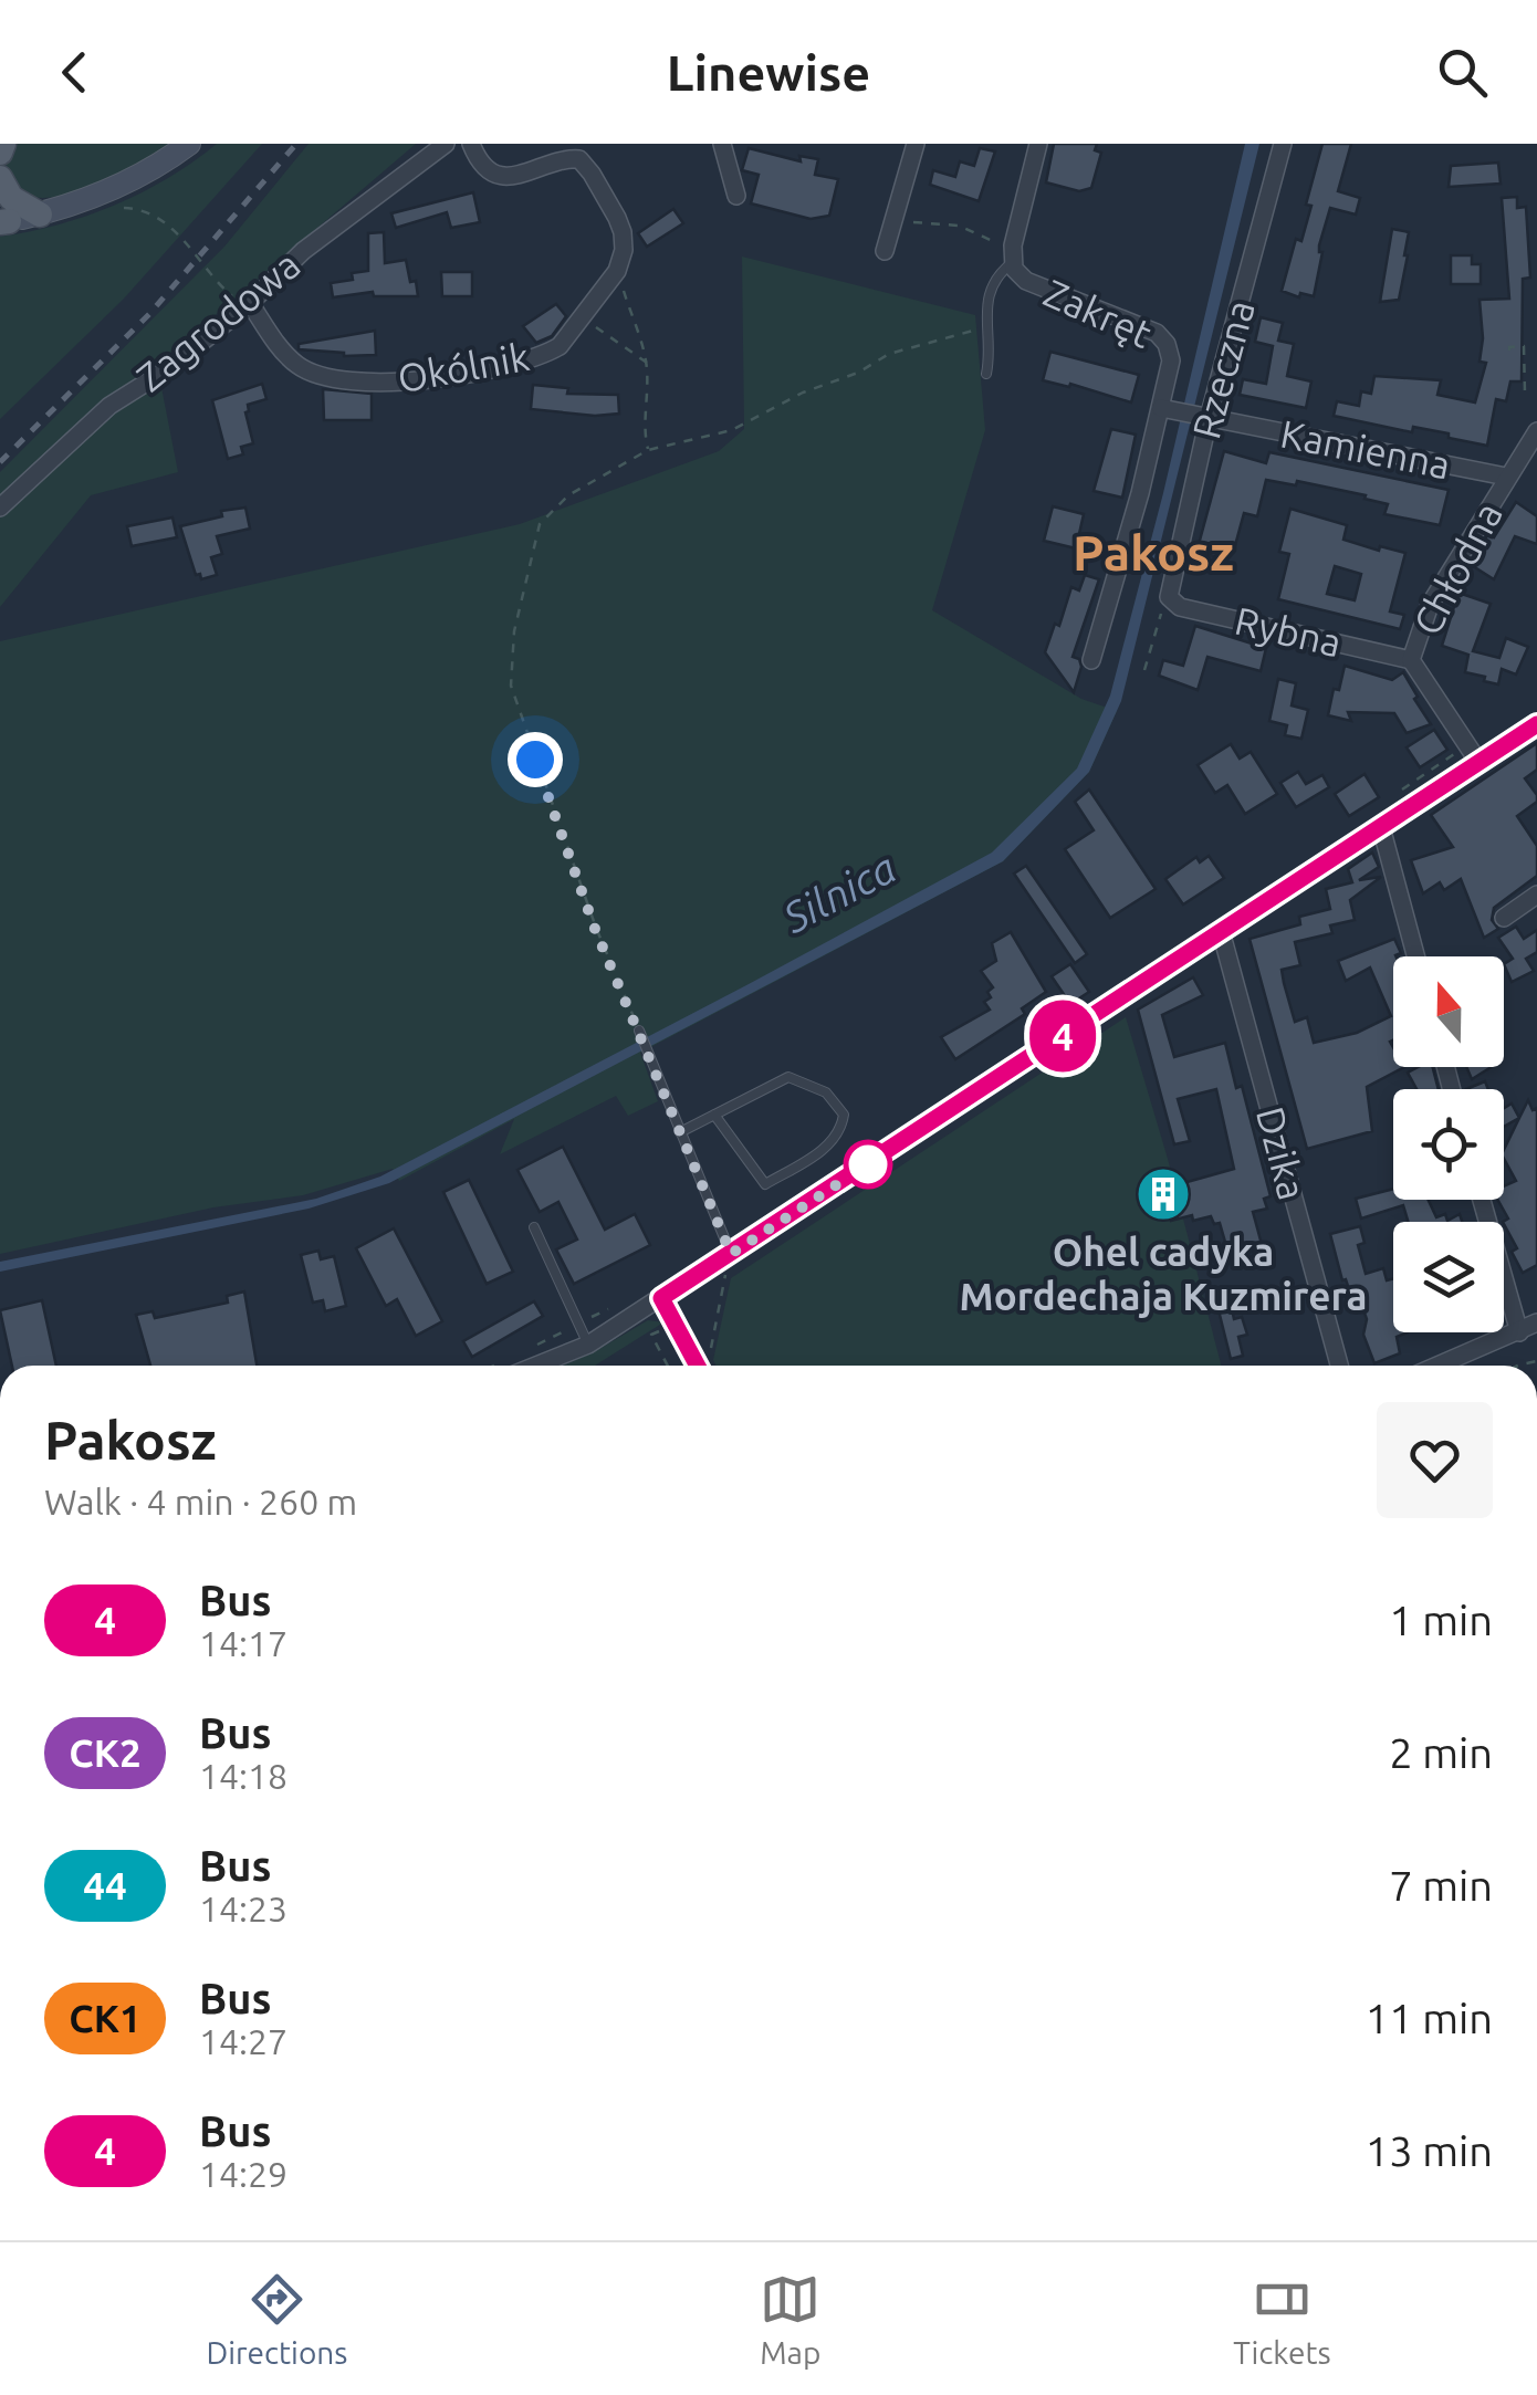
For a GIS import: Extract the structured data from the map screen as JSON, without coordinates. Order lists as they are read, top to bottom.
{
  "streets": {
    "street": [
      "Zakręt",
      "Zagrodowa",
      "Okólnik",
      "Rzeczna",
      "Kamienna",
      "Chłodna",
      "Rybna",
      "Dzika"
    ]
  },
  "crossings": [
    ["Zakręt", "Rzeczna"],
    ["Zagrodowa", "Okólnik"],
    ["Rzeczna", "Kamienna"],
    ["Rzeczna", "Rybna"],
    ["Kamienna", "Chłodna"],
    ["Chłodna", "Rybna"]
  ],
  "districts": ["Pakosz"],
  "water": ["Silnica"],
  "places": {
    "building": ["Ohel cadyka Mordechaja Kuzmirera"]
  },
  "lines": ["bus line 4"],
  "north": "top",
  "page": {
    "header": "Linewise",
    "on_map": "4",
    "heading": ["Pakosz", "Walk · 4 min · 260 m"],
    "list": [
      {
        "mark": "4",
        "name": "Bus",
        "note": "14:17",
        "value": "1 min"
      },
      {
        "mark": "CK2",
        "name": "Bus",
        "note": "14:18",
        "value": "2 min"
      },
      {
        "mark": "44",
        "name": "Bus",
        "note": "14:23",
        "value": "7 min"
      },
      {
        "mark": "CK1",
        "name": "Bus",
        "note": "14:27",
        "value": "11 min"
      },
      {
        "mark": "4",
        "name": "Bus",
        "note": "14:29",
        "value": "13 min"
      }
    ],
    "tabs": ["Directions", "Map", "Tickets"]
  }
}
